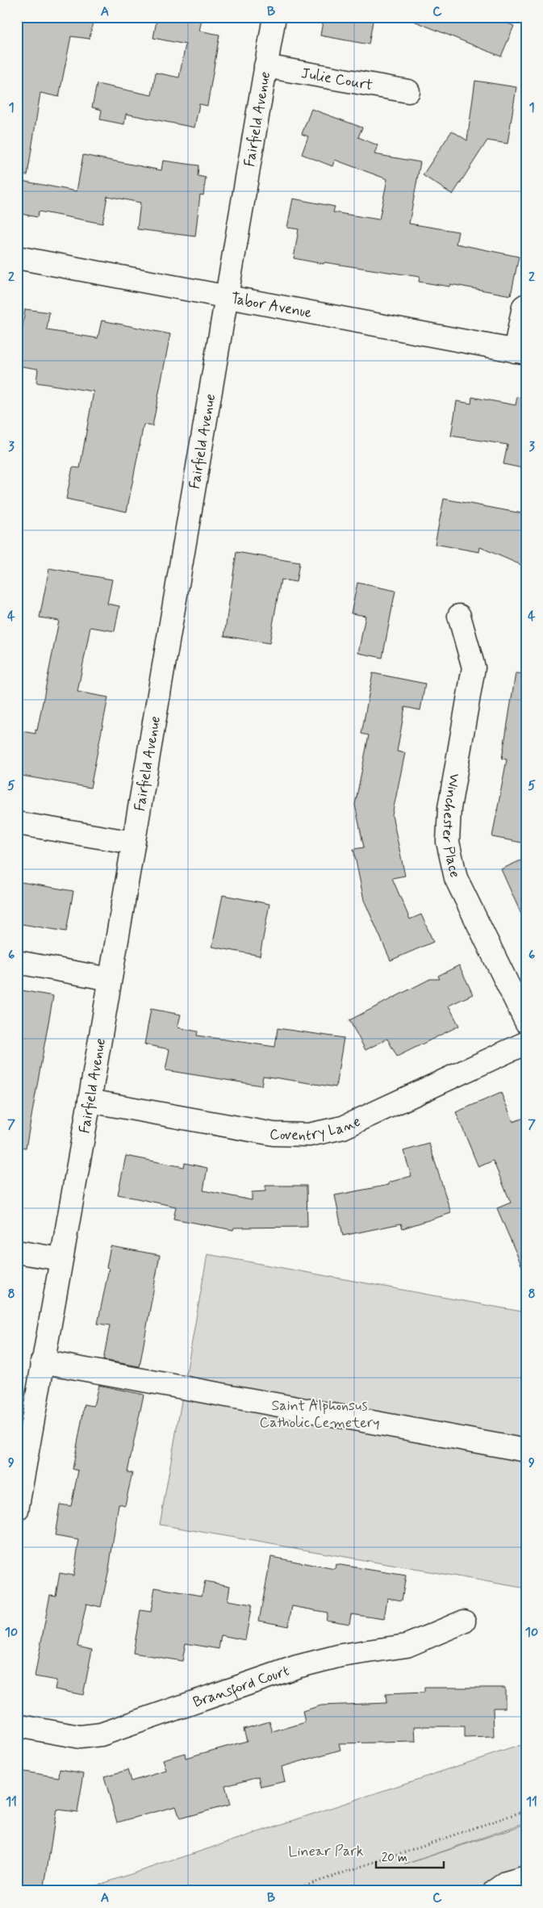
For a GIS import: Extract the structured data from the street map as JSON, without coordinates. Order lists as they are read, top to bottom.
{
  "streets": {
    "street": [
      "Julie Court",
      "Fairfield Avenue",
      "Tabor Avenue",
      "Winchester Place",
      "Coventry Lane",
      "Bransford Court"
    ]
  },
  "crossings": [
    ["Julie Court", "Fairfield Avenue"],
    ["Fairfield Avenue", "Tabor Avenue"],
    ["Fairfield Avenue", "Coventry Lane"]
  ],
  "parks": ["Saint Alphonsus Catholic Cemetery", "Linear Park"],
  "scale_bar": "20 m",
  "grid": {
    "columns": ["A", "B", "C"],
    "rows": [
      "1",
      "2",
      "3",
      "4",
      "5",
      "6",
      "7",
      "8",
      "9",
      "10",
      "11"
    ]
  }
}
